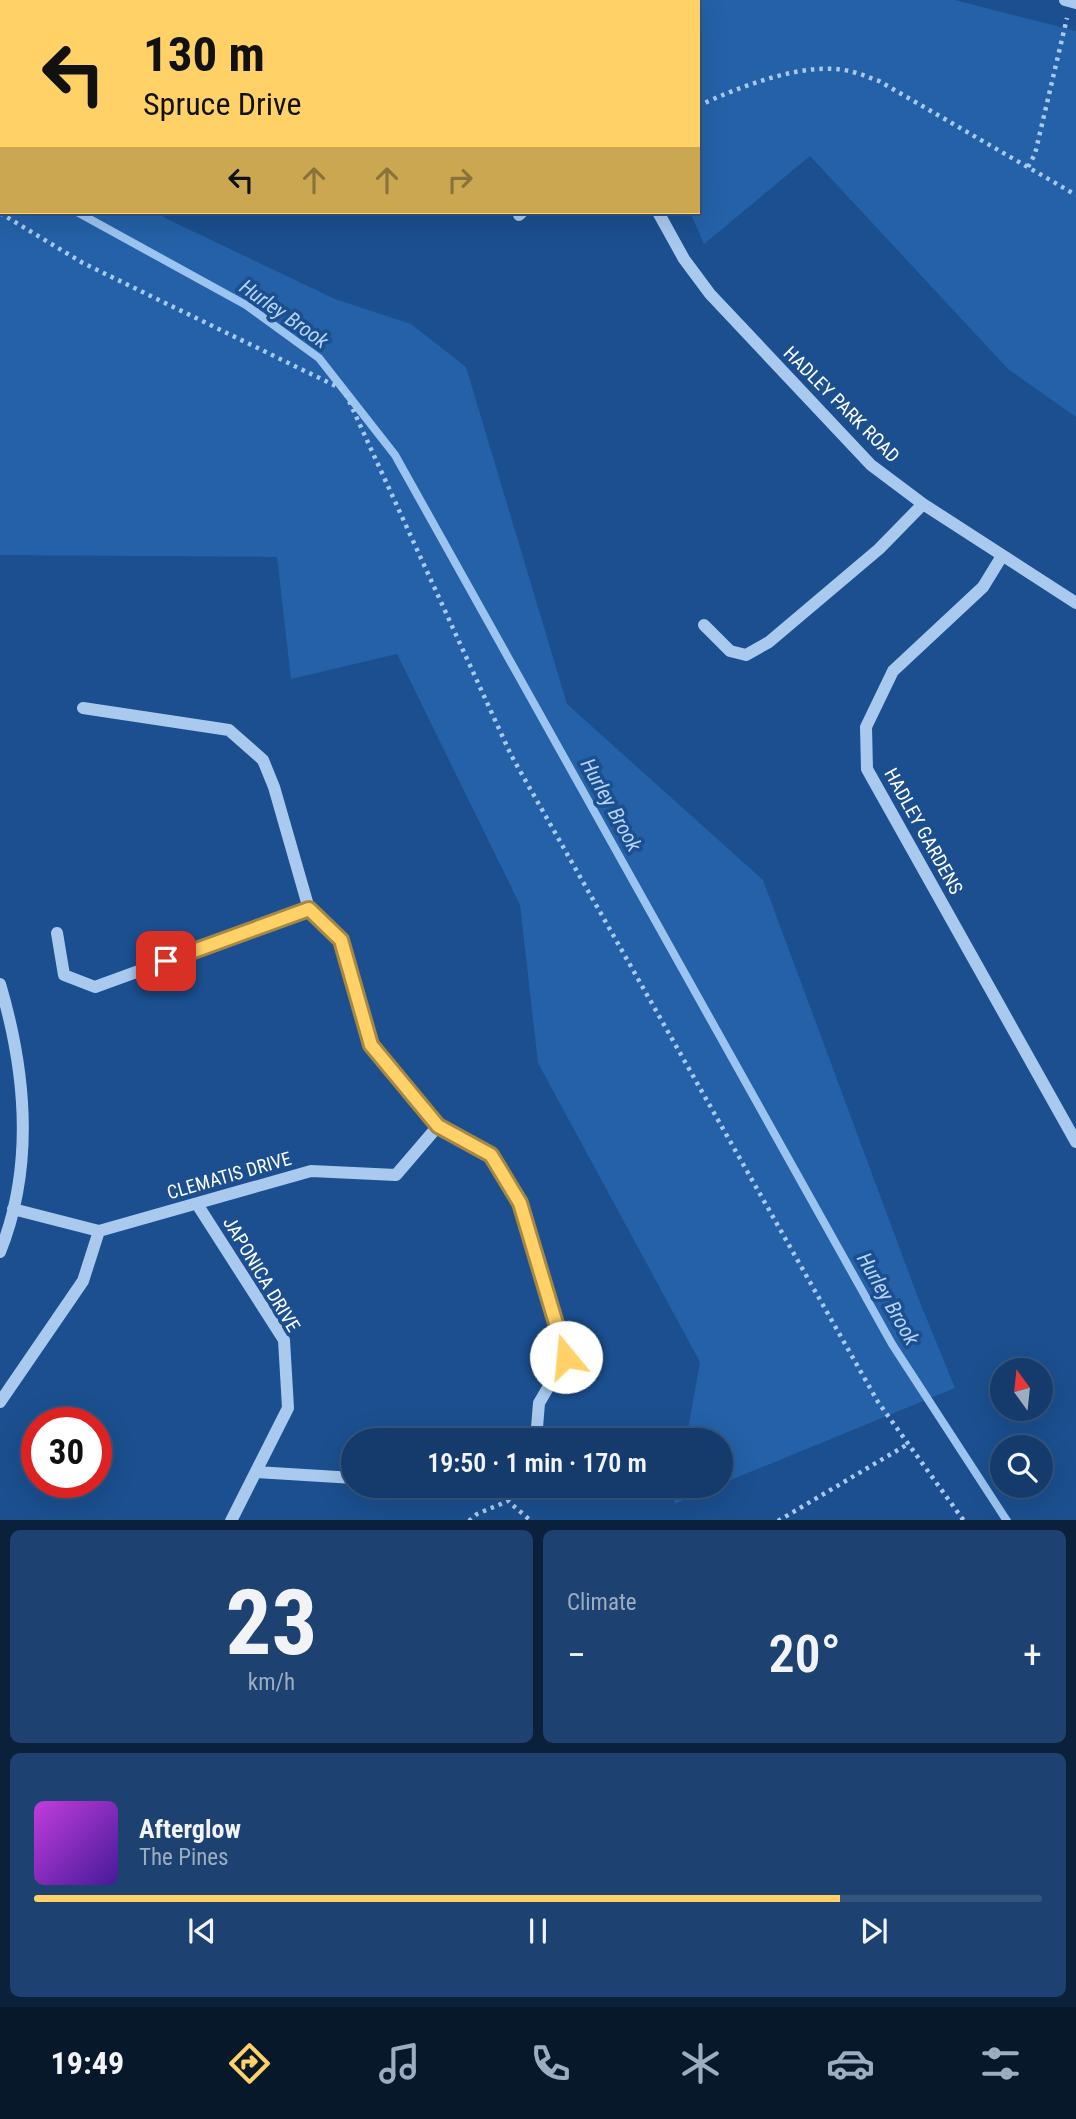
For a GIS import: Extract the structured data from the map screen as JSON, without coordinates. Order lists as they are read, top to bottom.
{
  "streets": {
    "street": [
      "HADLEY PARK ROAD",
      "HADLEY GARDENS",
      "CLEMATIS DRIVE",
      "JAPONICA DRIVE"
    ]
  },
  "crossings": [
    ["HADLEY PARK ROAD", "HADLEY GARDENS"],
    ["CLEMATIS DRIVE", "JAPONICA DRIVE"]
  ],
  "water": ["Hurley Brook"],
  "north": "top",
  "page": {
    "turn": ["130 m", "Spruce Drive"],
    "limit": "30",
    "trip": "19:50 · 1 min · 170 m",
    "tile": [
      ["23", "km/h"],
      "Climate"
    ],
    "heat": ["−", "20°", "+"],
    "song": ["Afterglow", "The Pines"],
    "tabs": "19:49"
  }
}
